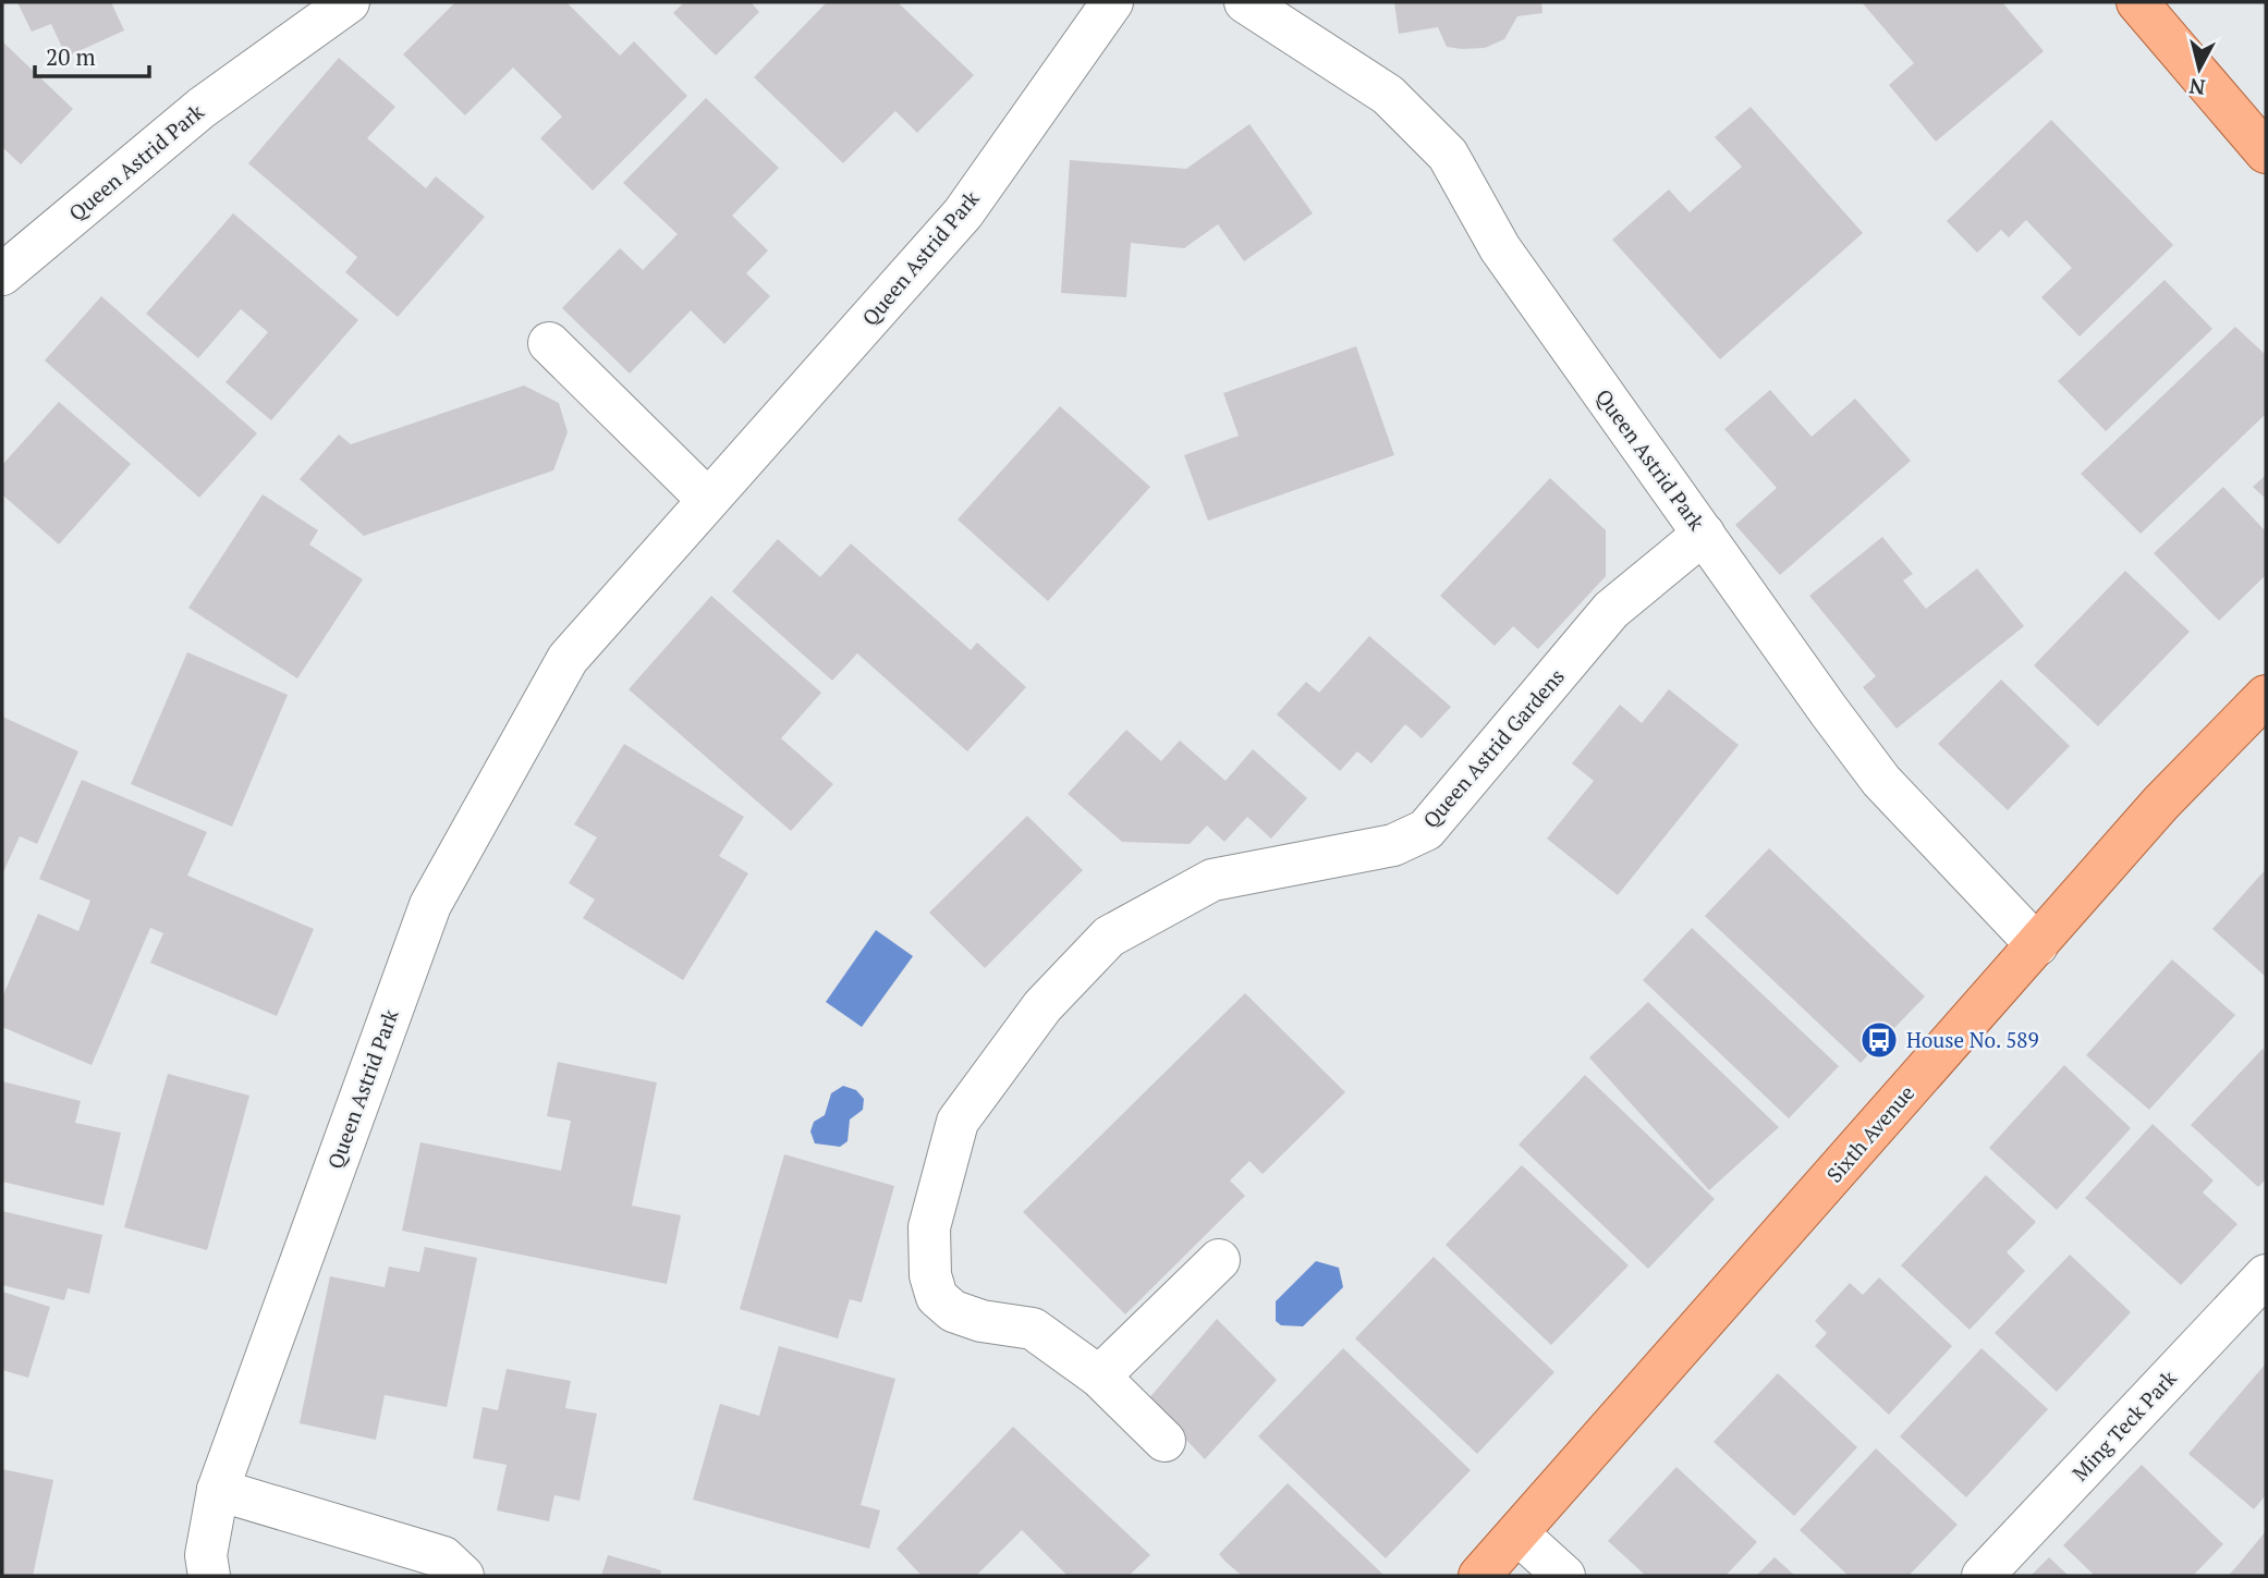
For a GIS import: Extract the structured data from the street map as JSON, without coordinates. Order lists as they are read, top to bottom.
{
  "streets": {
    "main road": ["Sixth Avenue"],
    "street": ["Queen Astrid Park", "Queen Astrid Gardens", "Ming Teck Park"]
  },
  "crossings": [
    ["Queen Astrid Park", "Queen Astrid Gardens"],
    ["Queen Astrid Park", "Sixth Avenue"]
  ],
  "places": {
    "bus stop": ["House No. 589"]
  },
  "scale_bar": "20 m",
  "north": "bottom"
}
